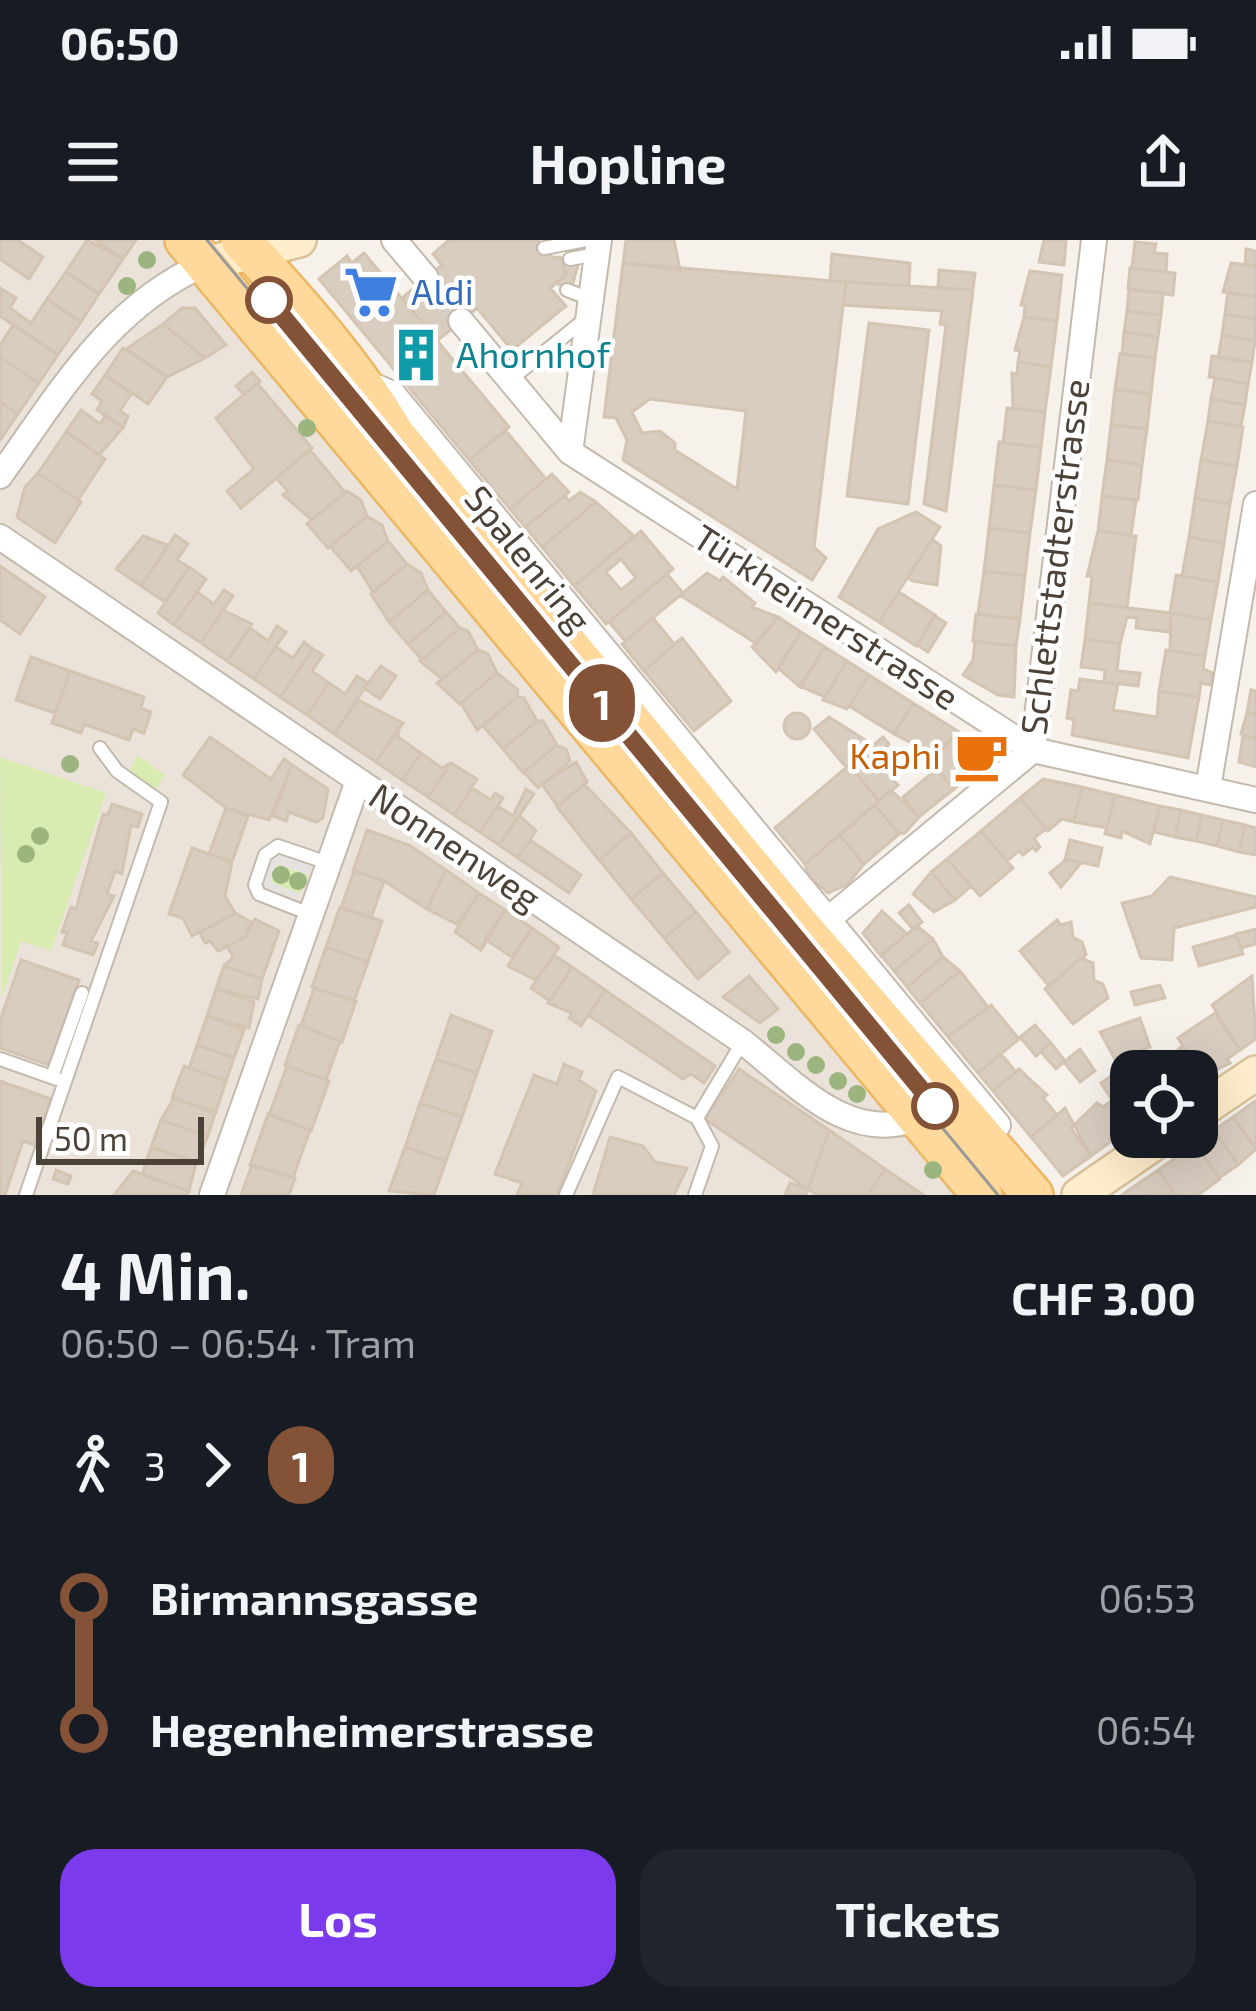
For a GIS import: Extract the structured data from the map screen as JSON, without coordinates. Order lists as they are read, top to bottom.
{
  "streets": {
    "main road": ["Spalenring"],
    "street": ["Schlettstadterstrasse", "Türkheimerstrasse", "Nonnenweg"]
  },
  "crossings": [
    ["Schlettstadterstrasse", "Spalenring"],
    ["Schlettstadterstrasse", "Türkheimerstrasse"],
    ["Spalenring", "Nonnenweg"]
  ],
  "places": {
    "supermarket": ["Aldi"],
    "building": ["Ahornhof"],
    "cafe": ["Kaphi"]
  },
  "lines": ["tram line 1"],
  "scale_bar": "50 m",
  "page": {
    "status": "06:50",
    "header": "Hopline",
    "on_map": "1",
    "scale": "50 m",
    "heading": ["4 Min.", "06:50 – 06:54 · Tram", "CHF 3.00"],
    "legs": ["3", "1"],
    "list": [
      {
        "name": "Birmannsgasse",
        "value": "06:53"
      },
      {
        "name": "Hegenheimerstrasse",
        "value": "06:54"
      }
    ],
    "buttons": ["Los", "Tickets"]
  }
}
